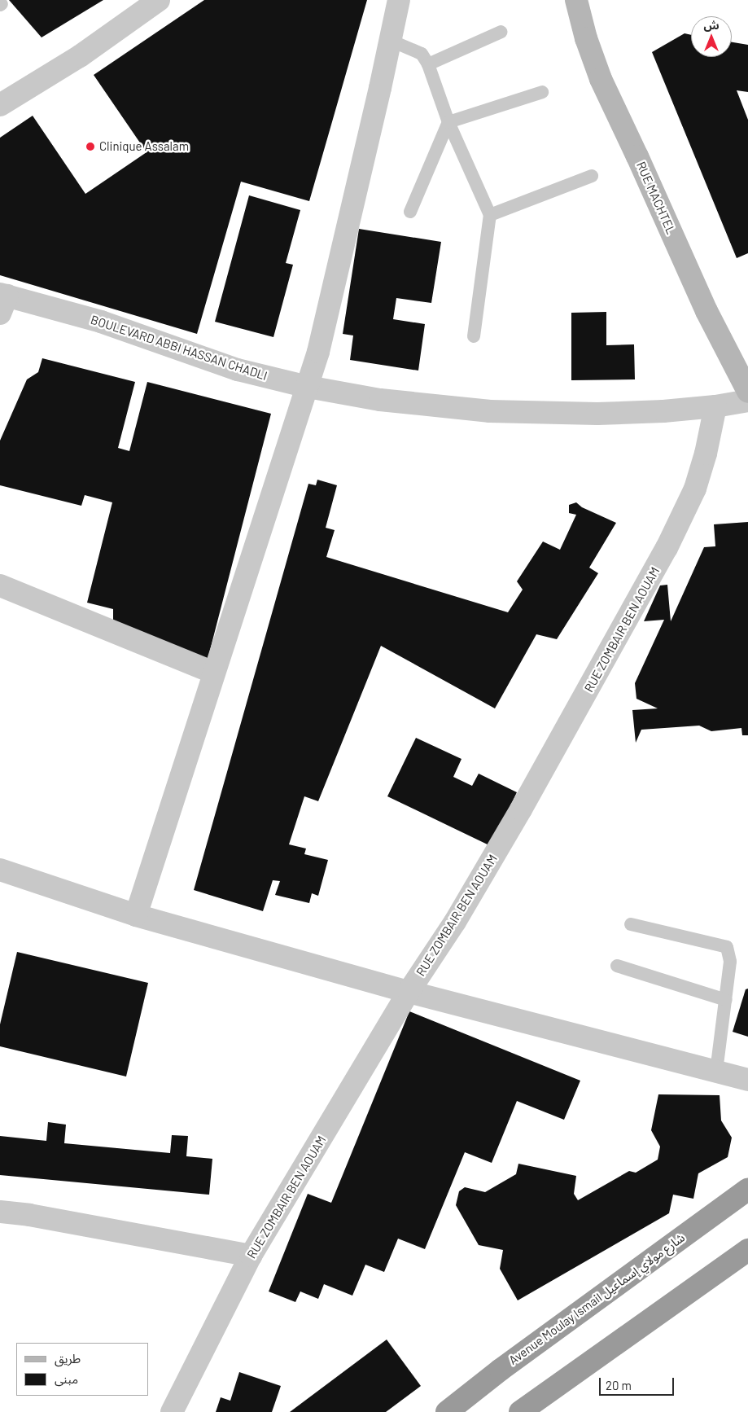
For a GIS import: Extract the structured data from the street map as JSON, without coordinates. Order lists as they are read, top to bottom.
{
  "streets": {
    "highway": ["Avenue Moulay Ismail شارع مولاي إسماعيل"],
    "main road": ["RUE MACHTEL"],
    "street": ["BOULEVARD ABBI HASSAN CHADLI", "RUE ZOMBAIR BEN AOUAM"]
  },
  "crossings": [
    ["BOULEVARD ABBI HASSAN CHADLI", "RUE ZOMBAIR BEN AOUAM"]
  ],
  "places": ["Clinique Assalam"],
  "legend": ["طريق", "مبنى"],
  "scale_bar": "20 m",
  "north": "top"
}
